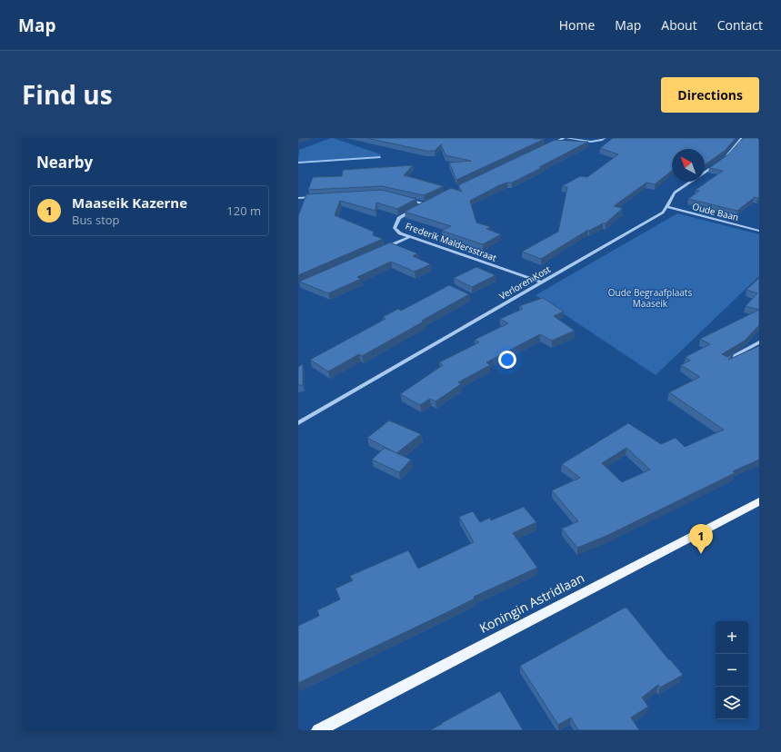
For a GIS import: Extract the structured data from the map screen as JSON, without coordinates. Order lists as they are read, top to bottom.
{
  "streets": {
    "main road": ["Koningin Astridlaan"],
    "street": ["Oude Baan", "Frederik Maldersstraat", "Verloren Kost"]
  },
  "crossings": [
    ["Oude Baan", "Verloren Kost"],
    ["Frederik Maldersstraat", "Verloren Kost"]
  ],
  "parks": ["Oude Begraafplaats Maaseik"],
  "north": "top left",
  "page": {
    "header": "Map",
    "nav": [
      "Home",
      "Map",
      "About",
      "Contact"
    ],
    "title": "Find us",
    "buttons": "Directions",
    "heading": "Nearby",
    "list": [
      {
        "mark": "1",
        "name": "Maaseik Kazerne",
        "note": "Bus stop",
        "value": "120 m"
      }
    ],
    "pins": "1",
    "map_buttons": ["+", "−"]
  }
}
